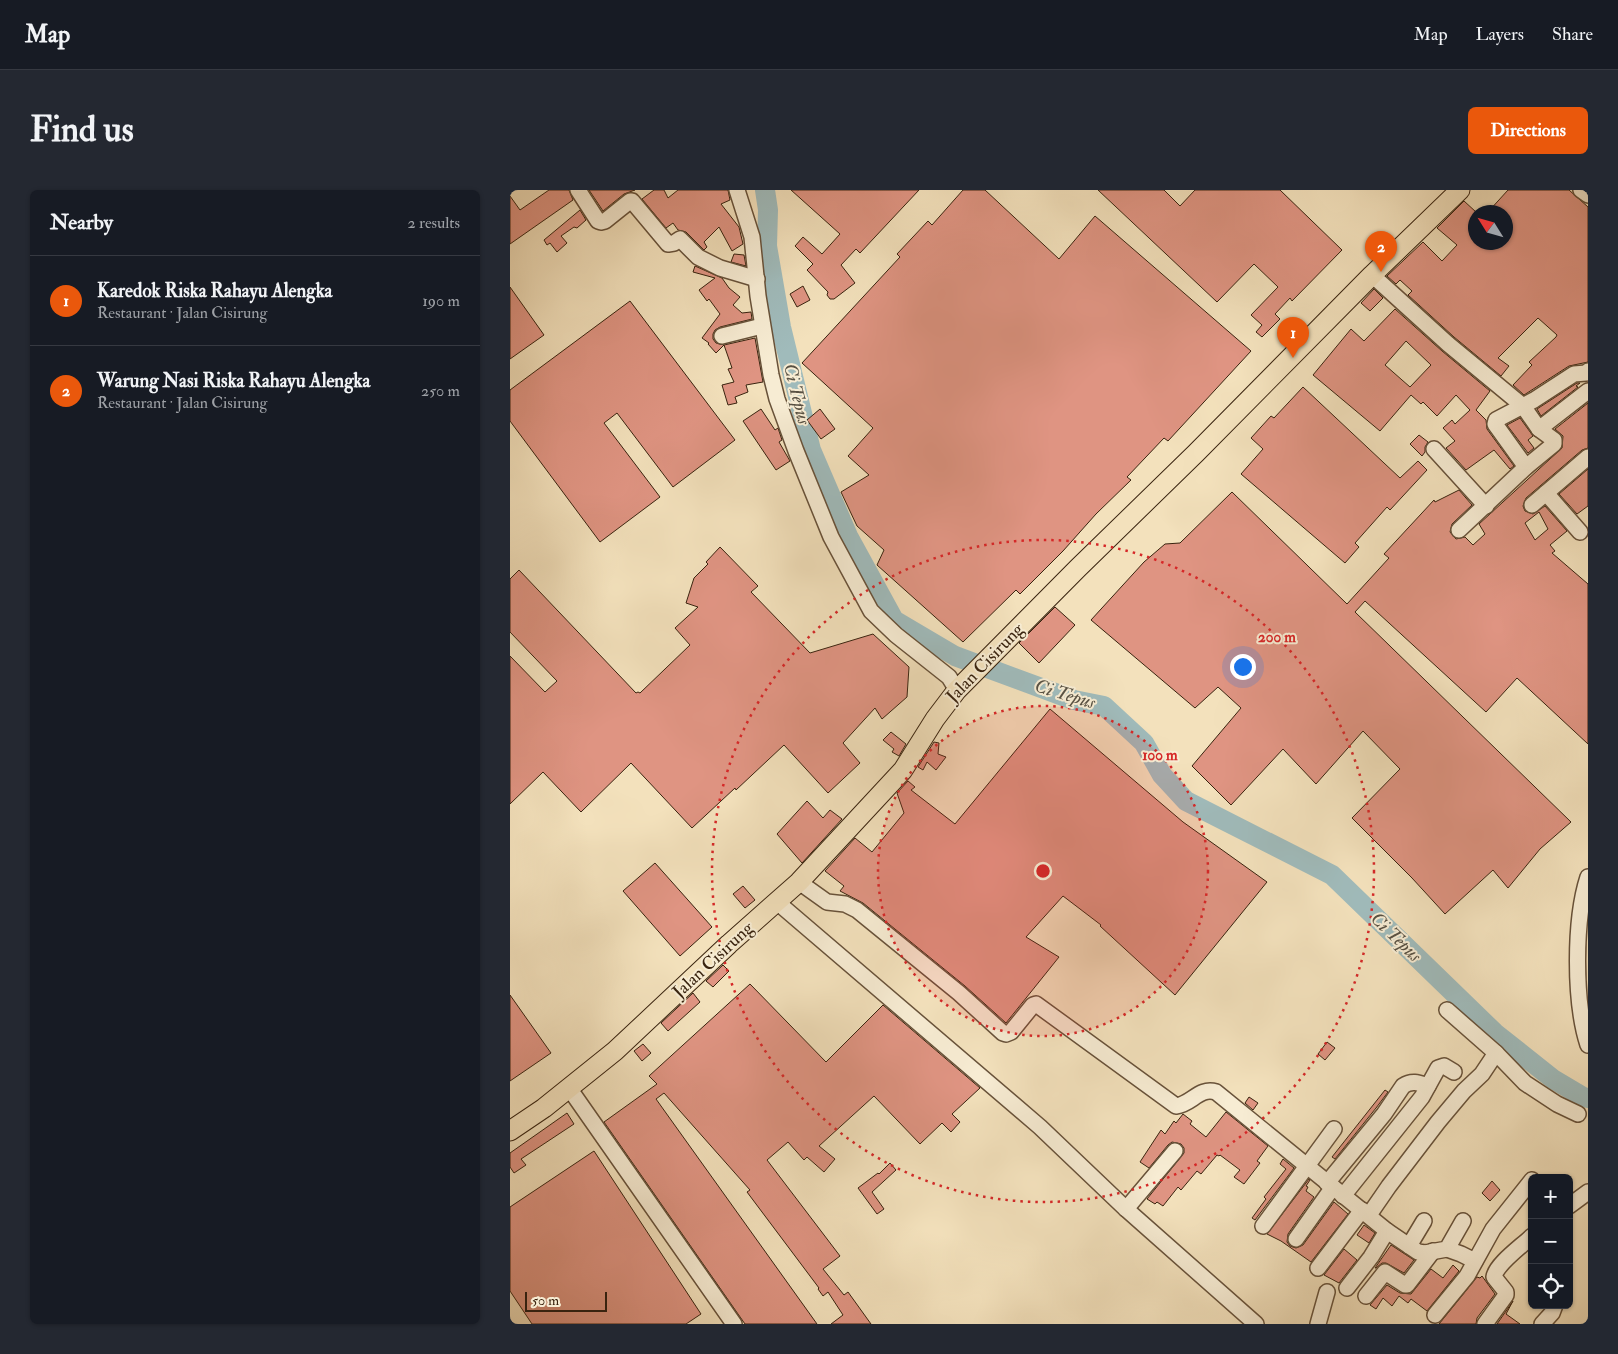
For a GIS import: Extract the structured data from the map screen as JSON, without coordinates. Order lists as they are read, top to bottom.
{
  "streets": {
    "main road": ["Jalan Cisirung"]
  },
  "water": ["Ci Tepus"],
  "scale_bar": "50 m",
  "north": "top left",
  "page": {
    "header": "Map",
    "nav": ["Map", "Layers", "Share"],
    "buttons": "Directions",
    "title": "Find us",
    "heading": ["Nearby", "2 results"],
    "pins": ["2", "1"],
    "list": [
      {
        "mark": "1",
        "name": "Karedok Riska Rahayu Alengka",
        "note": "Restaurant · Jalan Cisirung",
        "value": "190 m"
      },
      {
        "mark": "2",
        "name": "Warung Nasi Riska Rahayu Alengka",
        "note": "Restaurant · Jalan Cisirung",
        "value": "250 m"
      }
    ],
    "map_buttons": ["+", "−"],
    "scale": "50 m"
  },
  "rings": ["200 m", "100 m"]
}
